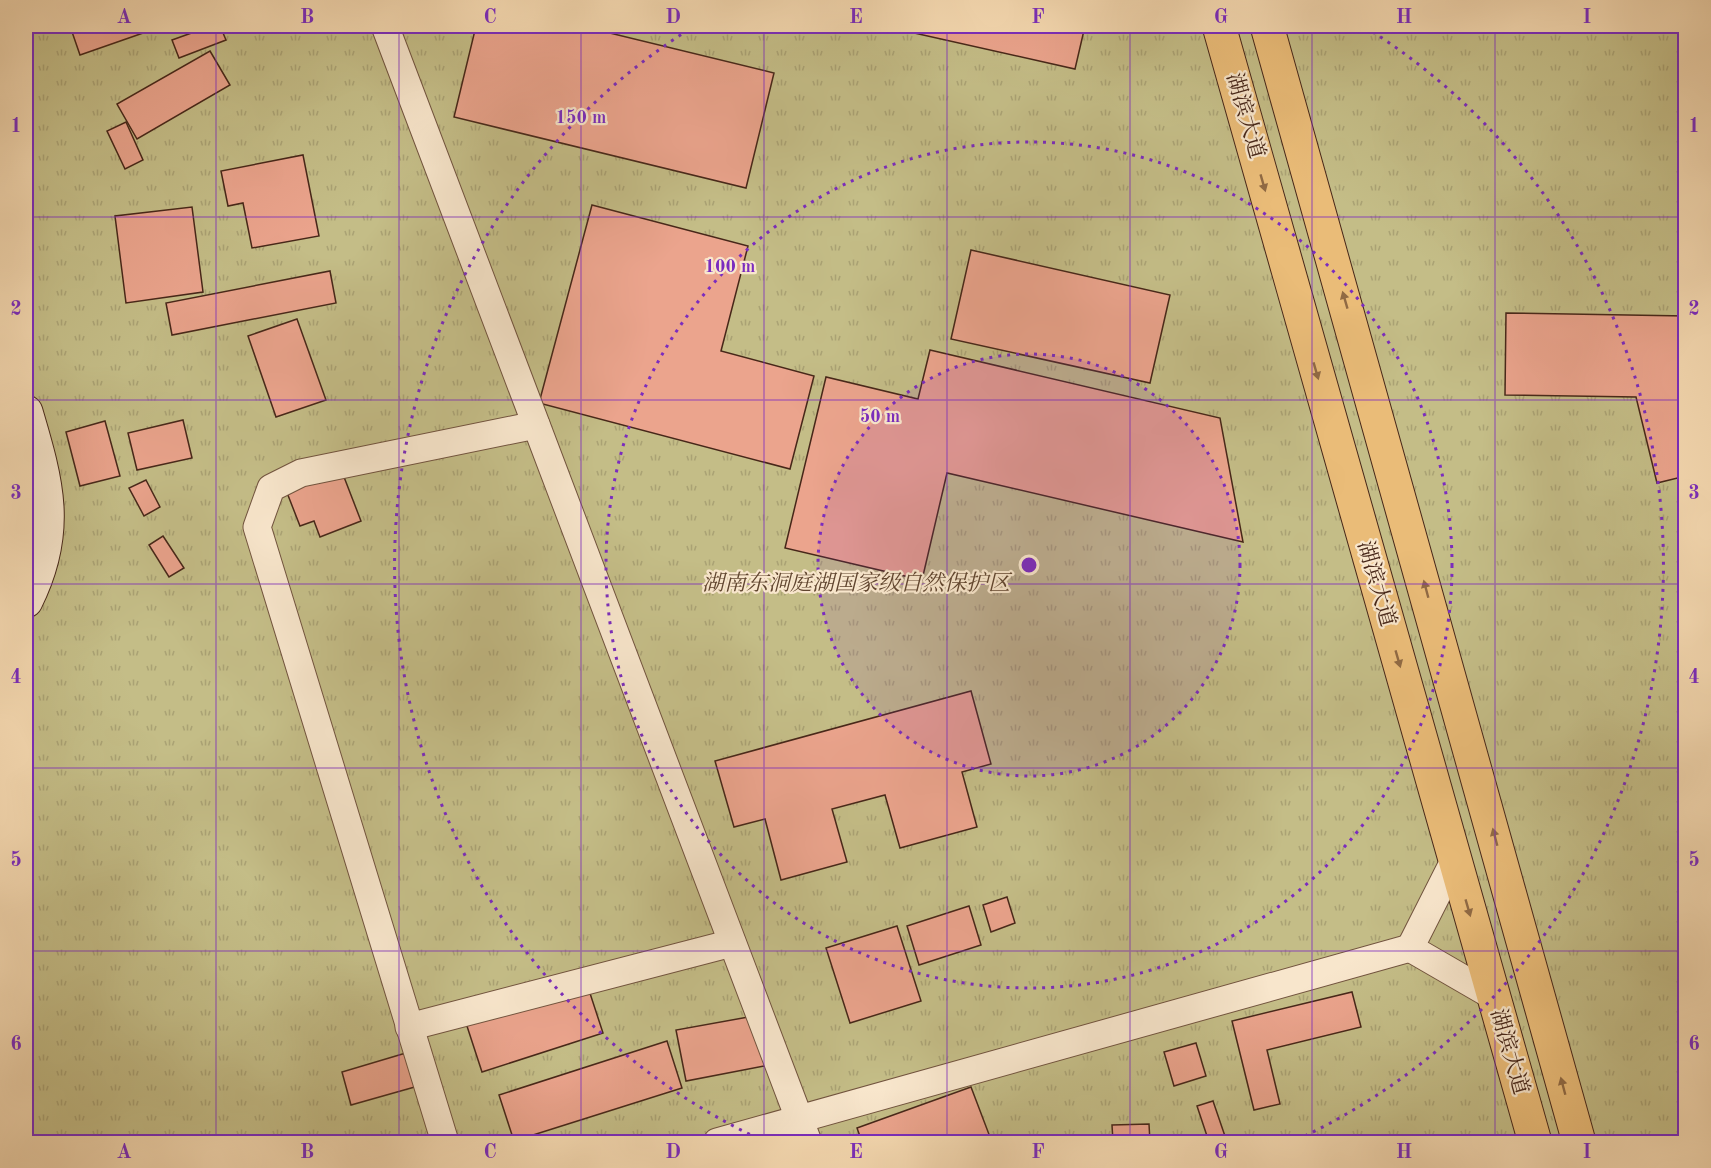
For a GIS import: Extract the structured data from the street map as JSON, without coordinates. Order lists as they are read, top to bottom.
{
  "streets": {
    "highway": ["湖滨大道"]
  },
  "parks": ["湖南东洞庭湖国家级自然保护区"],
  "grid": {
    "columns": [
      "A",
      "B",
      "C",
      "D",
      "E",
      "F",
      "G",
      "H",
      "I"
    ],
    "rows": [
      "1",
      "2",
      "3",
      "4",
      "5",
      "6"
    ]
  },
  "rings": ["150 m", "100 m", "50 m"]
}
